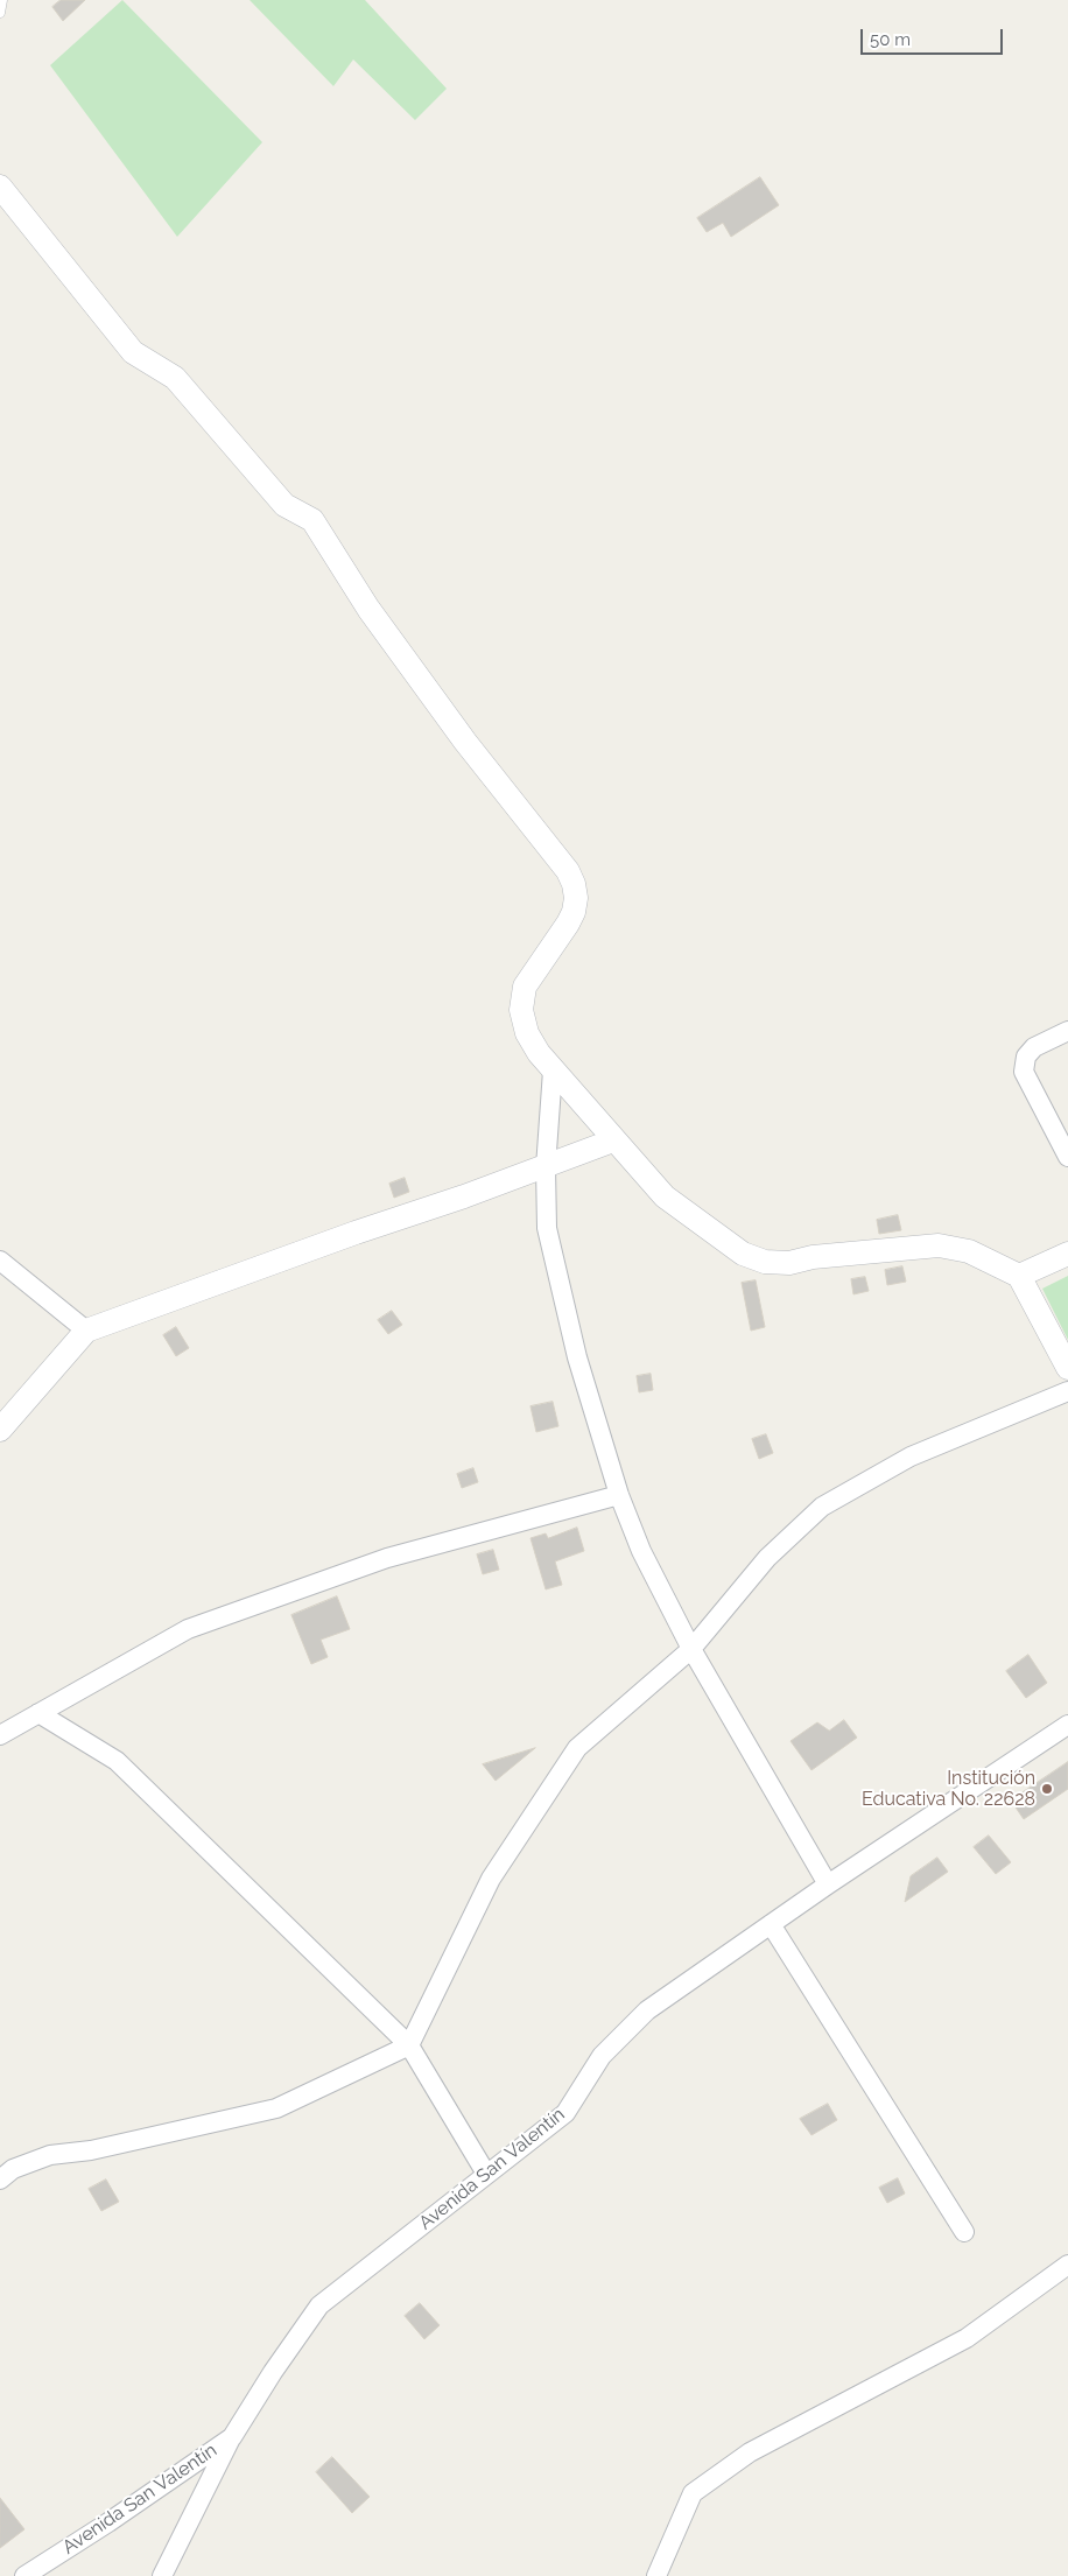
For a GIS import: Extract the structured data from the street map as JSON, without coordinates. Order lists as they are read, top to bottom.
{
  "streets": {
    "street": ["Avenida San Valentín"]
  },
  "places": ["Institución Educativa No. 22628"],
  "scale_bar": "50 m"
}
